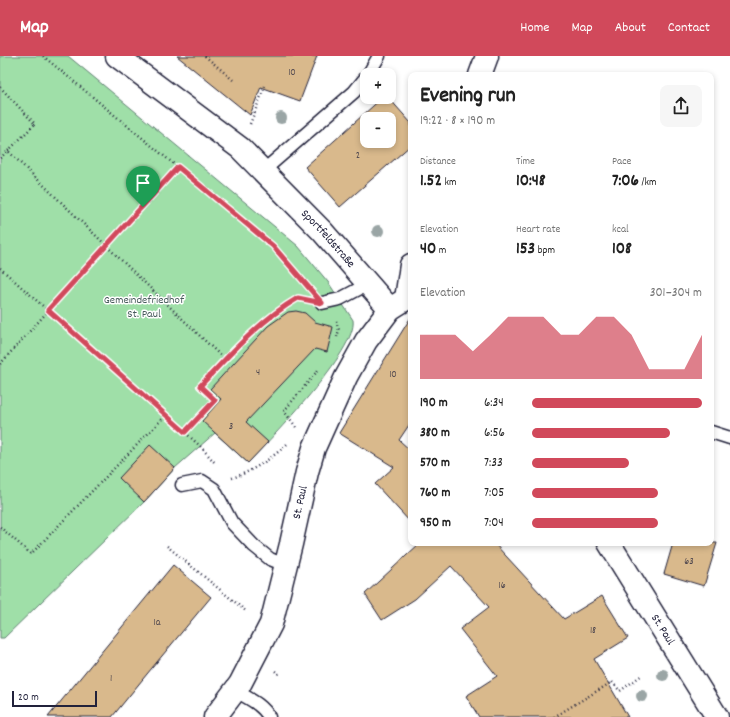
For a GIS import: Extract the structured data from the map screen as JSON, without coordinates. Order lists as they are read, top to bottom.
{
  "streets": {
    "street": ["Sportfeldstraße", "St. Paul"]
  },
  "crossings": [
    ["Sportfeldstraße", "St. Paul"]
  ],
  "parks": ["Gemeindefriedhof St. Paul"],
  "house_numbers": [
    "10",
    "2",
    "4",
    "10",
    "3",
    "63",
    "16",
    "1a",
    "18",
    "1"
  ],
  "scale_bar": "20 m",
  "page": {
    "header": "Map",
    "nav": [
      "Home",
      "Map",
      "About",
      "Contact"
    ],
    "map_buttons": ["+", "−"],
    "heading": ["Evening run", "19:22 · 8 × 190 m"],
    "stats": [
      ["Distance", "1.52 km"],
      ["Time", "10:48"],
      ["Pace", "7:06 /km"],
      ["Elevation", "40 m"],
      ["Heart rate", "153 bpm"],
      ["kcal", "108"]
    ],
    "chart": ["Elevation", "301–304 m"],
    "list": [
      {
        "name": "190 m",
        "note": "6:34"
      },
      {
        "name": "380 m",
        "note": "6:56"
      },
      {
        "name": "570 m",
        "note": "7:33"
      },
      {
        "name": "760 m",
        "note": "7:05"
      },
      {
        "name": "950 m",
        "note": "7:04"
      }
    ],
    "scale": "20 m"
  }
}
